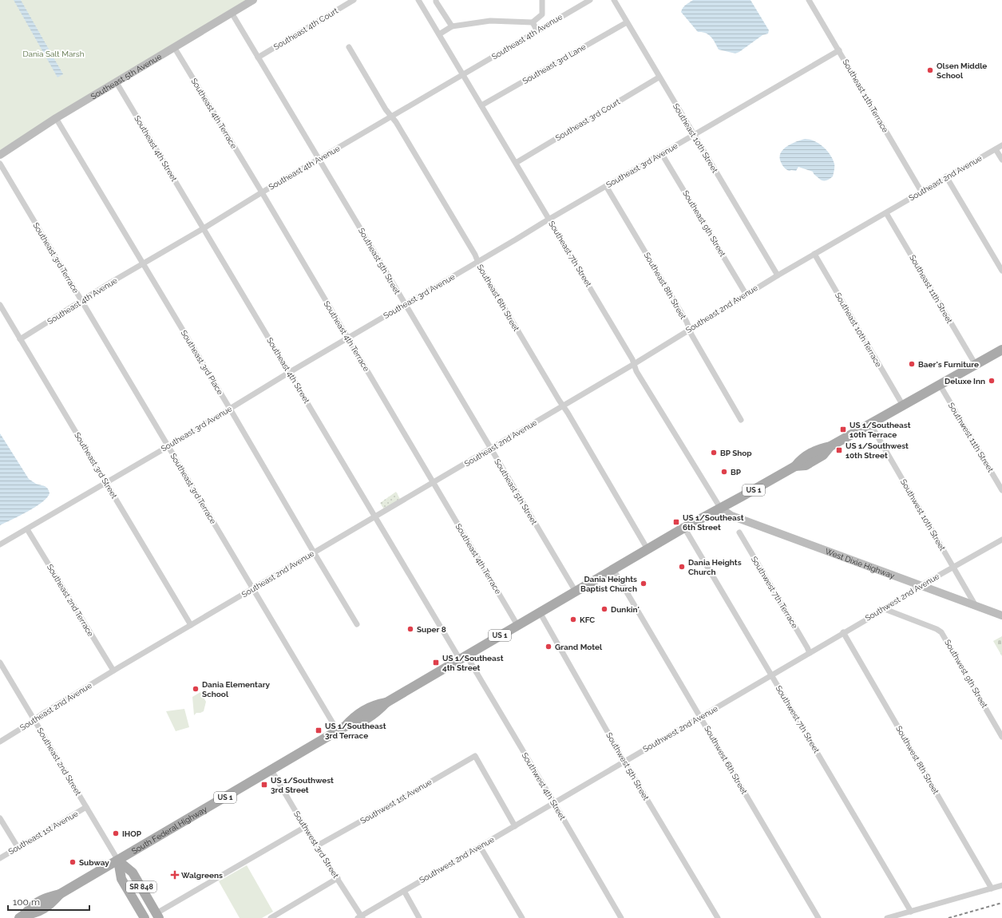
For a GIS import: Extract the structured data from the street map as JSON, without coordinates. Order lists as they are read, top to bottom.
{
  "streets": {
    "main road": [
      "Southeast 5th Avenue",
      "US 1",
      "West Dixie Highway",
      "South Federal Highway",
      "SR 848"
    ],
    "street": [
      "Southeast 4th Court",
      "Southeast 4th Avenue",
      "Southeast 3rd Lane",
      "Southeast 11th Terrace",
      "Southeast 4th Terrace",
      "Southeast 3rd Court",
      "Southeast 10th Street",
      "Southeast 4th Street",
      "Southeast 3rd Avenue",
      "Southeast 2nd Avenue",
      "Southeast 9th Street",
      "Southeast 7th Street",
      "Southeast 3rd Terrace",
      "Southeast 5th Street",
      "Southeast 8th Street",
      "Southeast 11th Street",
      "Southeast 6th Street",
      "Southeast 10th Terrace",
      "Southeast 3rd Place",
      "Southwest 11th Street",
      "Southeast 3rd Street",
      "Southwest 10th Street",
      "Southwest 7th Terrace",
      "Southwest 2nd Avenue",
      "Southeast 2nd Terrace",
      "Southwest 9th Street",
      "Southwest 7th Street",
      "Southwest 6th Street",
      "Southwest 8th Street",
      "Southeast 2nd Street",
      "Southwest 5th Street",
      "Southwest 4th Street",
      "Southwest 1st Avenue",
      "Southeast 1st Avenue",
      "Southwest 3rd Street"
    ]
  },
  "crossings": [
    ["Southeast 4th Court", "Southeast 5th Street"],
    ["Southeast 4th Avenue", "Southeast 4th Terrace"],
    ["Southeast 4th Avenue", "Southeast 4th Street"],
    ["Southeast 4th Avenue", "Southeast 7th Street"],
    ["Southeast 4th Avenue", "Southeast 3rd Terrace"],
    ["Southeast 4th Avenue", "Southeast 5th Street"],
    ["Southeast 4th Avenue", "Southeast 6th Street"],
    ["Southeast 4th Avenue", "Southeast 3rd Place"],
    ["Southeast 4th Avenue", "Southeast 3rd Street"],
    ["Southeast 3rd Lane", "Southeast 10th Street"],
    ["Southeast 3rd Lane", "Southeast 7th Street"],
    ["Southeast 5th Avenue", "Southeast 4th Terrace"],
    ["Southeast 5th Avenue", "Southeast 4th Street"],
    ["Southeast 5th Avenue", "Southeast 5th Street"],
    ["Southeast 5th Avenue", "Southeast 3rd Place"],
    ["Southeast 11th Terrace", "Southeast 3rd Avenue"],
    ["Southeast 11th Terrace", "Southeast 2nd Avenue"],
    ["Southeast 4th Terrace", "Southeast 3rd Avenue"],
    ["Southeast 4th Terrace", "Southeast 2nd Avenue"],
    ["Southeast 4th Terrace", "South Federal Highway"],
    ["Southeast 3rd Court", "Southeast 10th Street"],
    ["Southeast 3rd Court", "Southeast 7th Street"],
    ["Southeast 10th Street", "Southeast 3rd Avenue"],
    ["Southeast 10th Street", "Southeast 2nd Avenue"],
    ["Southeast 4th Street", "Southeast 3rd Avenue"],
    ["Southeast 4th Street", "Southeast 2nd Avenue"],
    ["Southeast 4th Street", "Southwest 4th Street"],
    ["Southeast 4th Street", "South Federal Highway"],
    ["Southeast 3rd Avenue", "Southeast 9th Street"],
    ["Southeast 3rd Avenue", "Southeast 7th Street"],
    ["Southeast 3rd Avenue", "Southeast 3rd Terrace"],
    ["Southeast 3rd Avenue", "Southeast 5th Street"],
    ["Southeast 3rd Avenue", "Southeast 8th Street"],
    ["Southeast 3rd Avenue", "Southeast 6th Street"],
    ["Southeast 3rd Avenue", "Southeast 3rd Place"],
    ["Southeast 3rd Avenue", "Southeast 3rd Street"],
    ["Southeast 3rd Avenue", "Southeast 2nd Terrace"],
    ["Southeast 2nd Avenue", "Southeast 9th Street"],
    ["Southeast 2nd Avenue", "Southeast 7th Street"],
    ["Southeast 2nd Avenue", "Southeast 3rd Terrace"],
    ["Southeast 2nd Avenue", "Southeast 5th Street"],
    ["Southeast 2nd Avenue", "Southeast 8th Street"],
    ["Southeast 2nd Avenue", "Southeast 11th Street"],
    ["Southeast 2nd Avenue", "Southeast 6th Street"],
    ["Southeast 2nd Avenue", "Southeast 10th Terrace"],
    ["Southeast 2nd Avenue", "Southeast 3rd Place"],
    ["Southeast 2nd Avenue", "Southeast 3rd Street"],
    ["Southeast 2nd Avenue", "Southeast 2nd Terrace"],
    ["Southeast 2nd Avenue", "Southeast 2nd Street"],
    ["Southeast 7th Street", "West Dixie Highway"],
    ["Southeast 7th Street", "South Federal Highway"],
    ["Southeast 3rd Terrace", "South Federal Highway"],
    ["Southeast 5th Street", "South Federal Highway"],
    ["Southeast 11th Street", "South Federal Highway"],
    ["Southeast 6th Street", "South Federal Highway"],
    ["Southeast 10th Terrace", "South Federal Highway"],
    ["Southwest 11th Street", "South Federal Highway"],
    ["Southwest 10th Street", "West Dixie Highway"],
    ["Southwest 10th Street", "Southwest 2nd Avenue"],
    ["Southwest 10th Street", "South Federal Highway"],
    ["West Dixie Highway", "Southwest 2nd Avenue"],
    ["West Dixie Highway", "South Federal Highway"],
    ["Southwest 7th Terrace", "Southwest 2nd Avenue"],
    ["Southwest 2nd Avenue", "Southwest 9th Street"],
    ["Southwest 2nd Avenue", "Southwest 7th Street"],
    ["Southwest 2nd Avenue", "Southwest 6th Street"],
    ["Southwest 2nd Avenue", "Southwest 8th Street"],
    ["Southwest 2nd Avenue", "Southwest 5th Street"],
    ["Southwest 2nd Avenue", "Southwest 4th Street"],
    ["Southwest 2nd Avenue", "Southwest 1st Avenue"],
    ["Southwest 2nd Avenue", "Southwest 3rd Street"],
    ["Southwest 7th Street", "South Federal Highway"],
    ["Southwest 6th Street", "South Federal Highway"],
    ["Southeast 2nd Street", "South Federal Highway"],
    ["Southeast 2nd Street", "Southeast 1st Avenue"],
    ["Southeast 2nd Street", "SR 848"],
    ["Southwest 5th Street", "South Federal Highway"],
    ["Southwest 4th Street", "South Federal Highway"],
    ["Southwest 1st Avenue", "Southwest 3rd Street"],
    ["South Federal Highway", "Southwest 3rd Street"],
    ["South Federal Highway", "SR 848"]
  ],
  "parks": ["Dania Salt Marsh"],
  "places": {
    "other": [
      "Olsen Middle School",
      "Baer's Furniture",
      "Deluxe Inn",
      "BP Shop",
      "BP",
      "Dania Heights Church",
      "Dania Heights Baptist Church",
      "Dunkin'",
      "KFC",
      "Super 8",
      "Grand Motel",
      "Dania Elementary School",
      "IHOP",
      "Subway"
    ],
    "transit": [
      "US 1/Southeast 10th Terrace",
      "US 1/Southwest 10th Street",
      "US 1/Southeast 6th Street",
      "US 1/Southeast 4th Street",
      "US 1/Southeast 3rd Terrace",
      "US 1/Southwest 3rd Street"
    ],
    "health": ["Walgreens"]
  },
  "scale_bar": "100 m"
}
